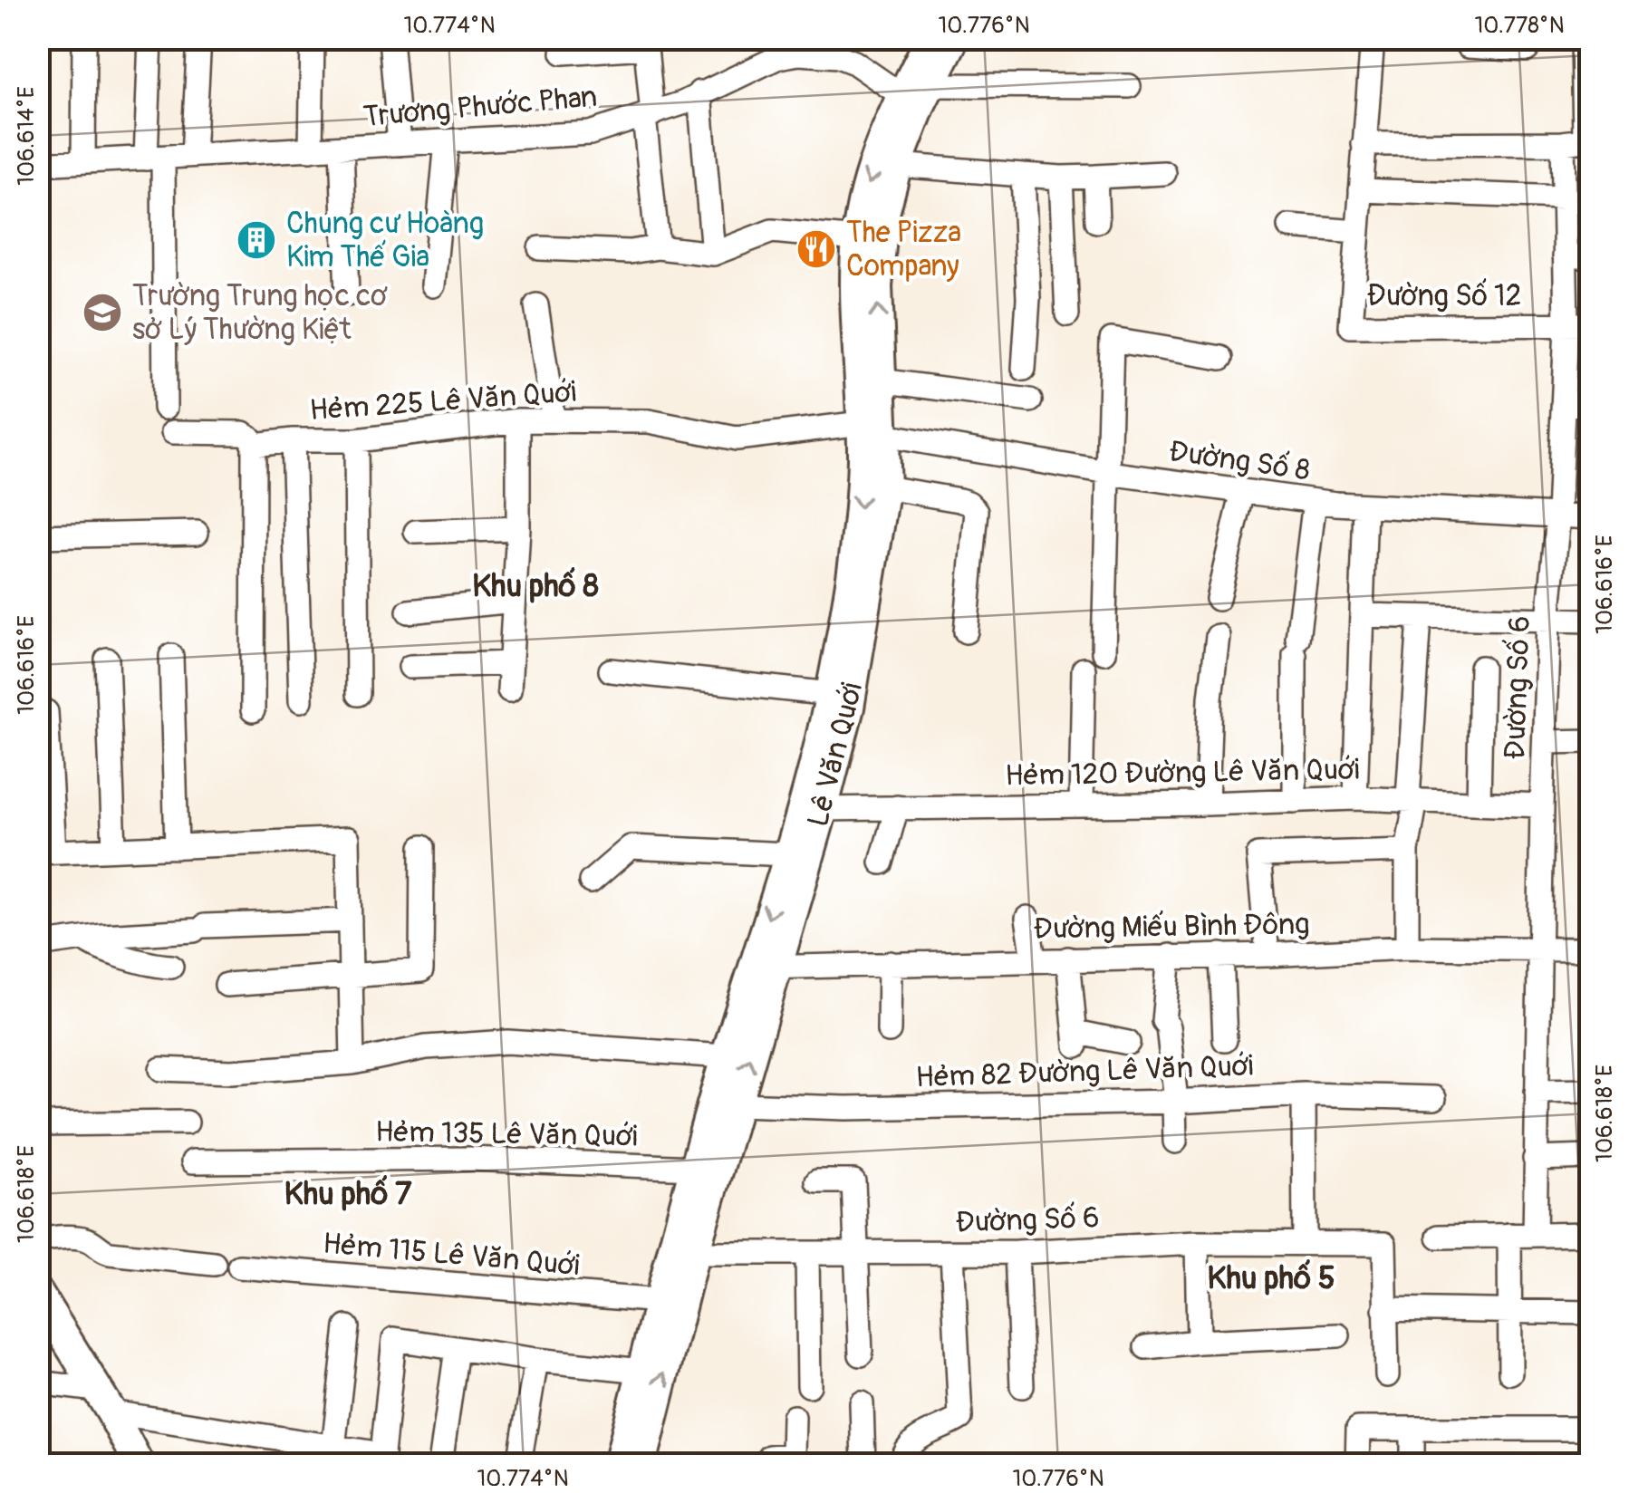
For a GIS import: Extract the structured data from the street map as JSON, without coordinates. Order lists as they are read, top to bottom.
{
  "streets": {
    "main road": ["Lê Văn Quới"],
    "street": [
      "Trương Phước Phan",
      "Đường Số 12",
      "Hẻm 225 Lê Văn Quới",
      "Đường Số 8",
      "Đường Số 6",
      "Hẻm 120 Đường Lê Văn Quới",
      "Đường Miếu Bình Đông",
      "Hẻm 82 Đường Lê Văn Quới",
      "Hẻm 135 Lê Văn Quới",
      "Hẻm 115 Lê Văn Quới"
    ]
  },
  "crossings": [
    ["Trương Phước Phan", "Lê Văn Quới"],
    ["Đường Số 12", "Đường Số 6"],
    ["Hẻm 225 Lê Văn Quới", "Đường Số 8"],
    ["Hẻm 225 Lê Văn Quới", "Lê Văn Quới"],
    ["Đường Số 8", "Đường Số 6"],
    ["Đường Số 8", "Lê Văn Quới"],
    ["Đường Số 6", "Lê Văn Quới"],
    ["Đường Số 6", "Hẻm 120 Đường Lê Văn Quới"],
    ["Đường Số 6", "Đường Miếu Bình Đông"],
    ["Lê Văn Quới", "Hẻm 120 Đường Lê Văn Quới"],
    ["Lê Văn Quới", "Đường Miếu Bình Đông"],
    ["Lê Văn Quới", "Hẻm 82 Đường Lê Văn Quới"],
    ["Lê Văn Quới", "Hẻm 135 Lê Văn Quới"],
    ["Lê Văn Quới", "Hẻm 115 Lê Văn Quới"]
  ],
  "districts": ["Khu phố 8", "Khu phố 7", "Khu phố 5"],
  "places": {
    "building": ["Chung cư Hoàng Kim Thế Gia"],
    "restaurant": ["The Pizza Company"],
    "school or university": ["Trường Trung học cơ sở Lý Thường Kiệt"]
  },
  "coordinates": [
    "10.774°N",
    "10.776°N",
    "10.778°N",
    "106.614°E",
    "106.616°E",
    "106.618°E"
  ]
}
